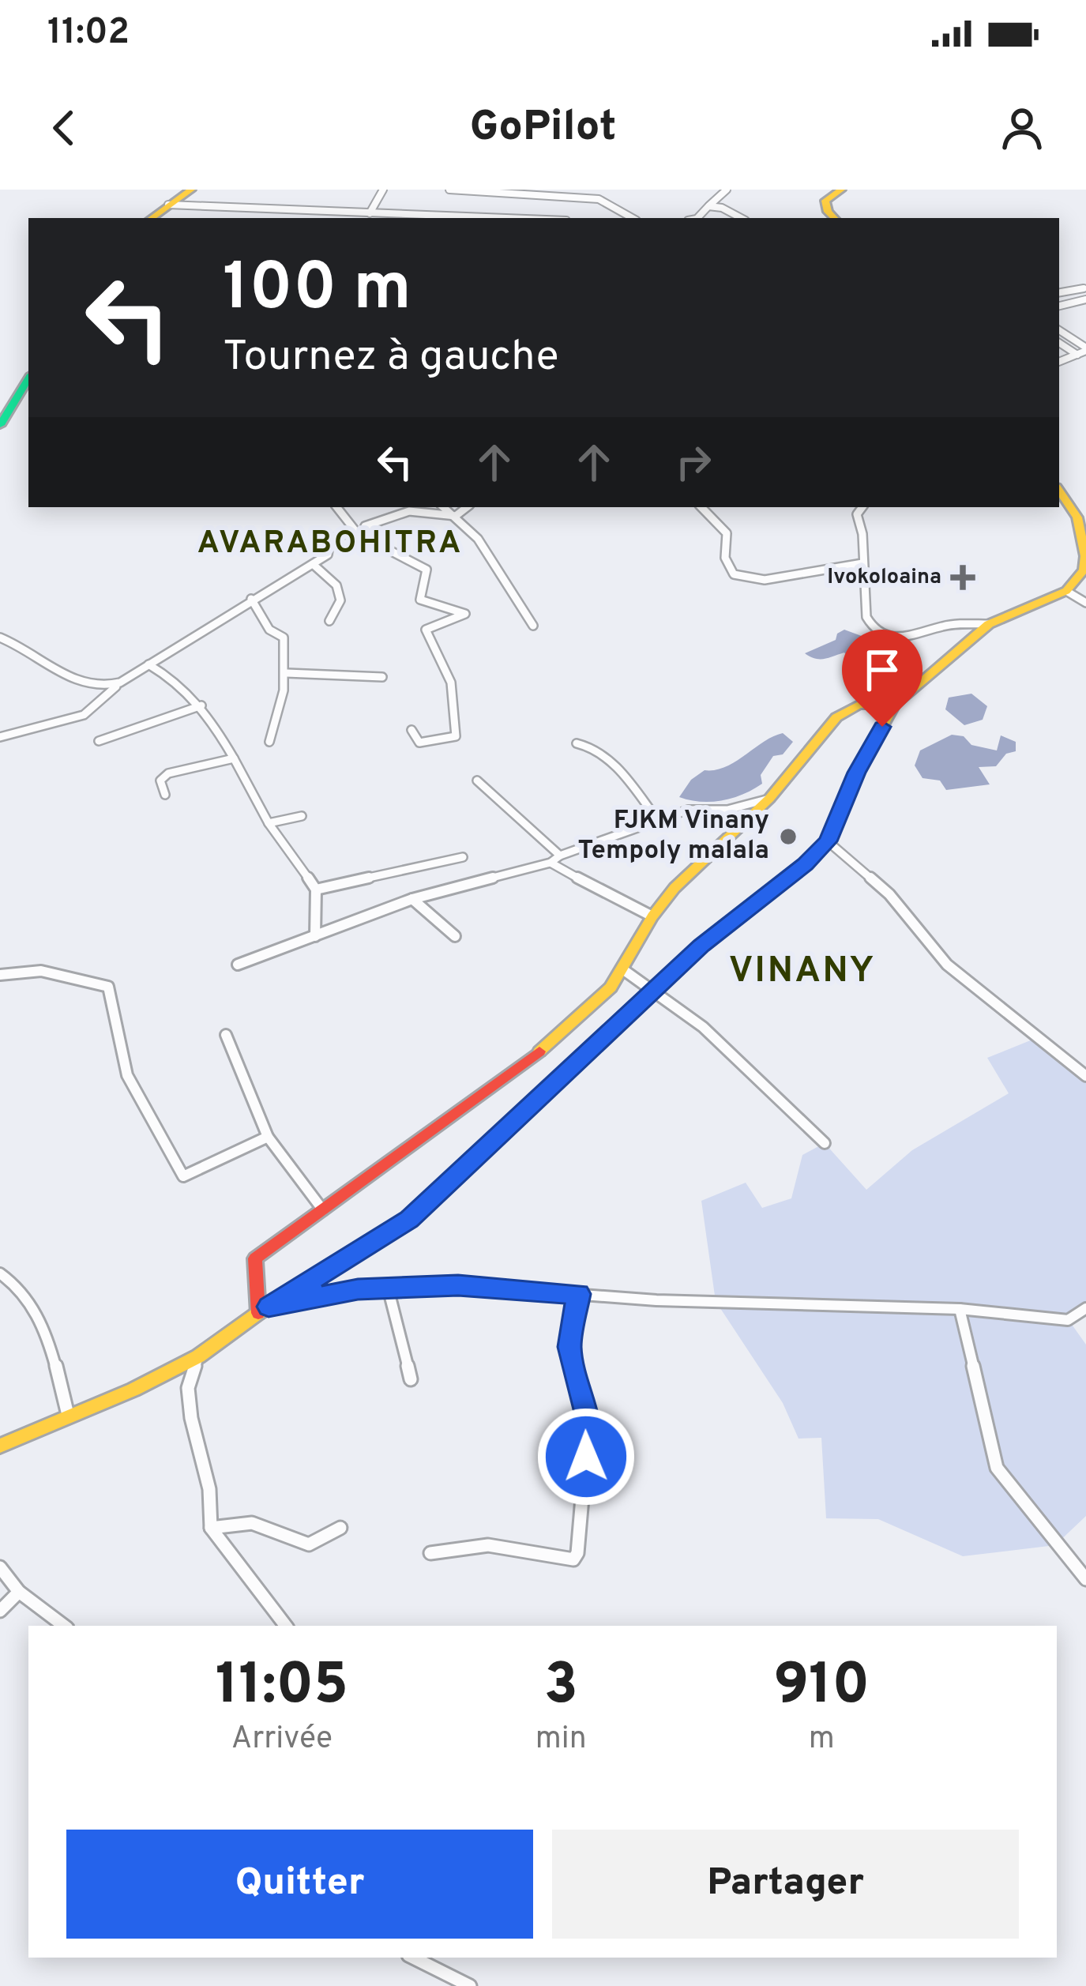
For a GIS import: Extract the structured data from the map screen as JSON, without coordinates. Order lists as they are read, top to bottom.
{
  "districts": ["AVARABOHITRA", "VINANY"],
  "places": {
    "health": ["Ivokoloaina"],
    "other": ["FJKM Vinany Tempoly malala"]
  },
  "page": {
    "status": "11:02",
    "header": "GoPilot",
    "turn": ["100 m", "Tournez à gauche"],
    "eta": [
      "11:05",
      "Arrivée",
      "3",
      "min",
      "910",
      "m"
    ],
    "buttons": ["Quitter", "Partager"]
  }
}
